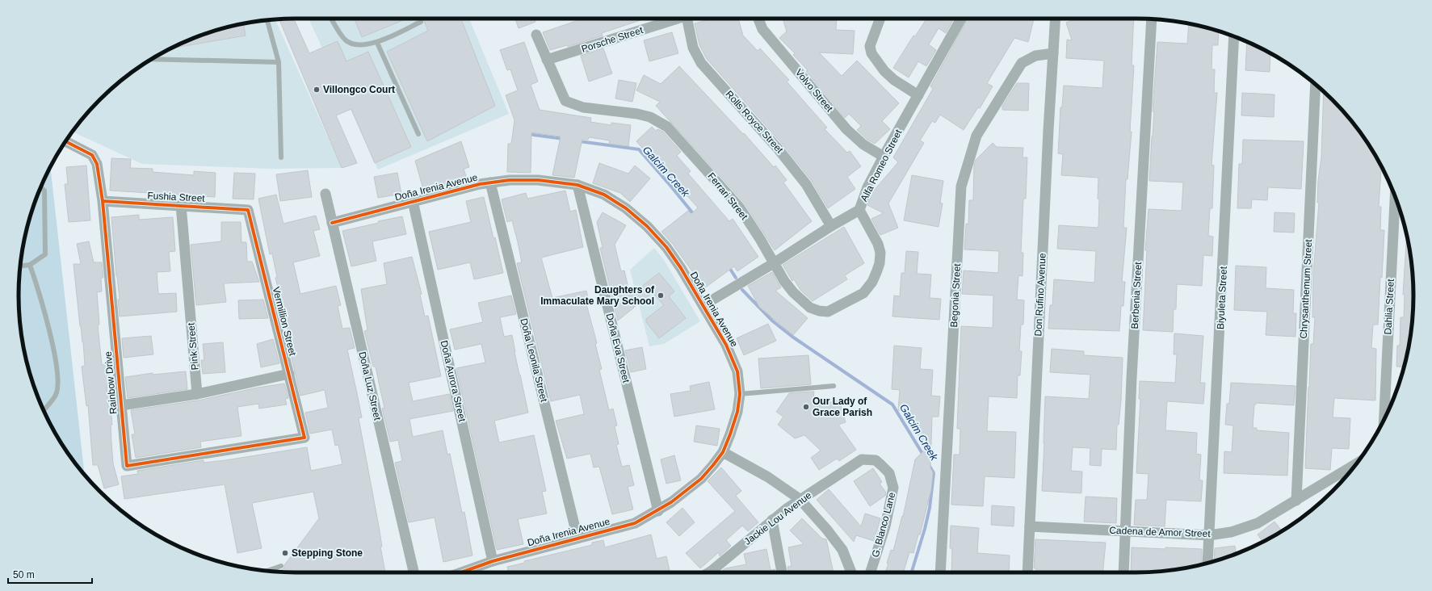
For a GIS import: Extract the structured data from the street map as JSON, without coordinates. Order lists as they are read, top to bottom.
{
  "streets": {
    "street": [
      "Porsche Street",
      "Volvo Street",
      "Rolls Royce Street",
      "Alfa Romeo Street",
      "Doña Irenia Avenue",
      "Ferrari Street",
      "Fushia Street",
      "Chrysanthemum Street",
      "Don Rufino Avenue",
      "Begonia Street",
      "Berbenia Street",
      "Biyuleta Street",
      "Dahlia Street",
      "Vermillion Street",
      "Pink Street",
      "Doña Eva Street",
      "Doña Leonila Street",
      "Doña Aurora Street",
      "Rainbow Drive",
      "Doña Luz Street",
      "Jackie Lou Avenue",
      "G. Blanco Lane",
      "Cadena de Amor Street"
    ]
  },
  "crossings": [
    ["Porsche Street", "Ferrari Street"],
    ["Volvo Street", "Alfa Romeo Street"],
    ["Rolls Royce Street", "Alfa Romeo Street"],
    ["Alfa Romeo Street", "Doña Irenia Avenue"],
    ["Alfa Romeo Street", "Ferrari Street"],
    ["Doña Irenia Avenue", "Doña Eva Street"],
    ["Doña Irenia Avenue", "Doña Leonila Street"],
    ["Doña Irenia Avenue", "Doña Aurora Street"],
    ["Doña Irenia Avenue", "Doña Luz Street"],
    ["Fushia Street", "Vermillion Street"],
    ["Fushia Street", "Pink Street"],
    ["Fushia Street", "Rainbow Drive"],
    ["Chrysanthemum Street", "Cadena de Amor Street"],
    ["Don Rufino Avenue", "Begonia Street"],
    ["Don Rufino Avenue", "Cadena de Amor Street"],
    ["Berbenia Street", "Cadena de Amor Street"],
    ["Biyuleta Street", "Cadena de Amor Street"],
    ["Vermillion Street", "Rainbow Drive"],
    ["Jackie Lou Avenue", "G. Blanco Lane"]
  ],
  "water": ["Galcim Creek"],
  "places": [
    "Villongco Court",
    "Daughters of Immaculate Mary School",
    "Our Lady of Grace Parish",
    "Stepping Stone"
  ],
  "scale_bar": "50 m"
}
